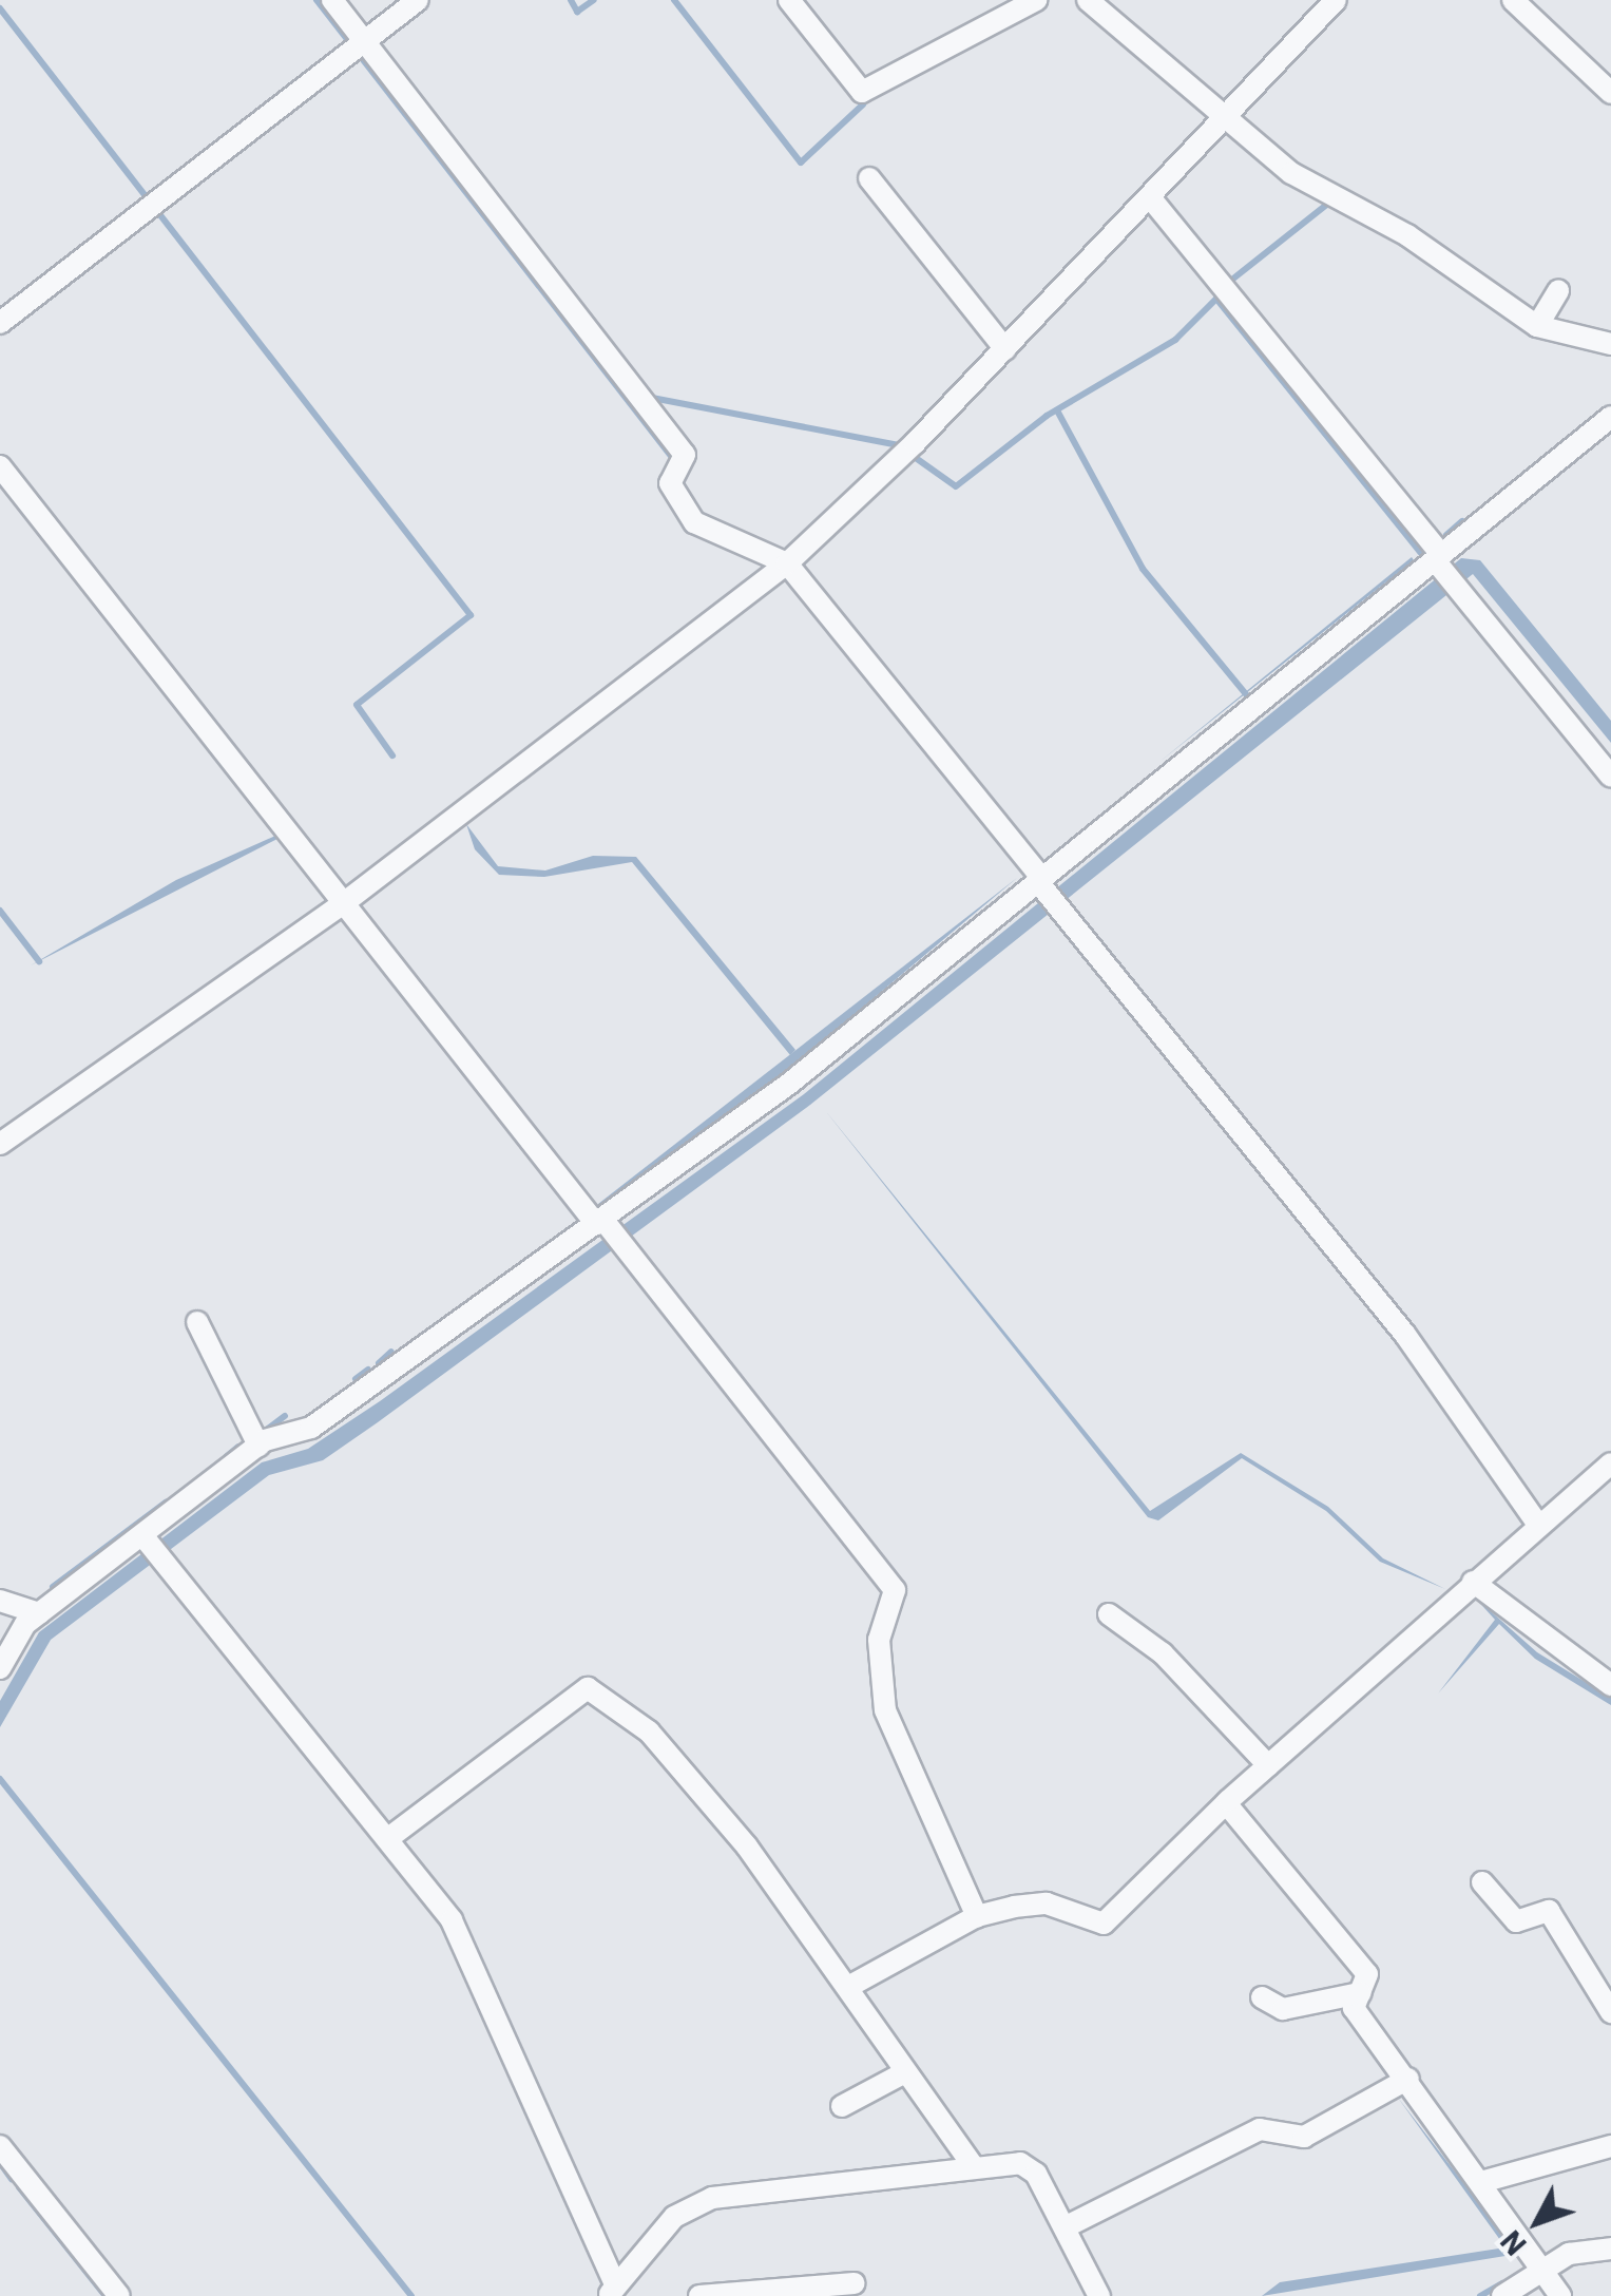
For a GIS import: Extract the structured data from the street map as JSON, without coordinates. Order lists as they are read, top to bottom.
{
  "north": "bottom left"
}
